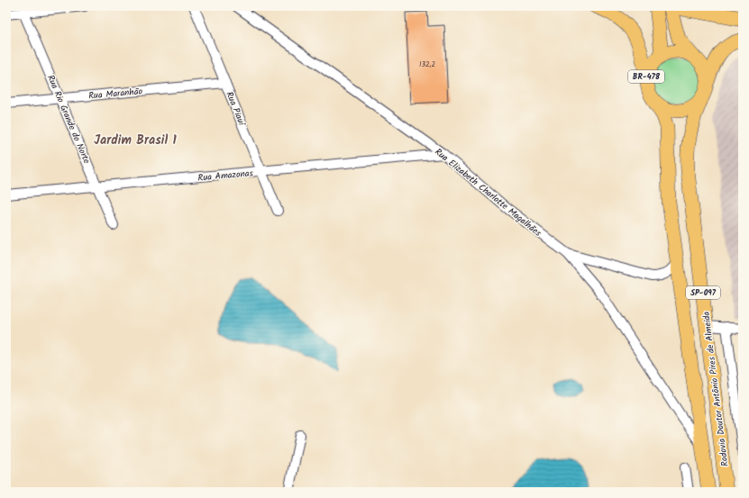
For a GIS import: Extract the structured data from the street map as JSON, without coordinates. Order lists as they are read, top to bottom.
{
  "streets": {
    "main road": ["BR-478", "SP-097", "Rodovia Doutor Antônio Pires de Almeida"],
    "street": [
      "Rua Maranhão",
      "Rua Piauí",
      "Rua Rio Grande do Norte",
      "Rua Amazonas",
      "Rua Elizabeth Charlotte Magalhães"
    ]
  },
  "crossings": [
    ["BR-478", "SP-097"],
    ["BR-478", "Rodovia Doutor Antônio Pires de Almeida"],
    ["Rua Maranhão", "Rua Piauí"],
    ["Rua Maranhão", "Rua Rio Grande do Norte"],
    ["Rua Piauí", "Rua Amazonas"],
    ["Rua Rio Grande do Norte", "Rua Amazonas"],
    ["Rua Amazonas", "Rua Elizabeth Charlotte Magalhães"],
    ["Rua Elizabeth Charlotte Magalhães", "SP-097"],
    ["SP-097", "Rodovia Doutor Antônio Pires de Almeida"]
  ],
  "districts": ["Jardim Brasil 1"],
  "house_numbers": ["132,2"]
}
